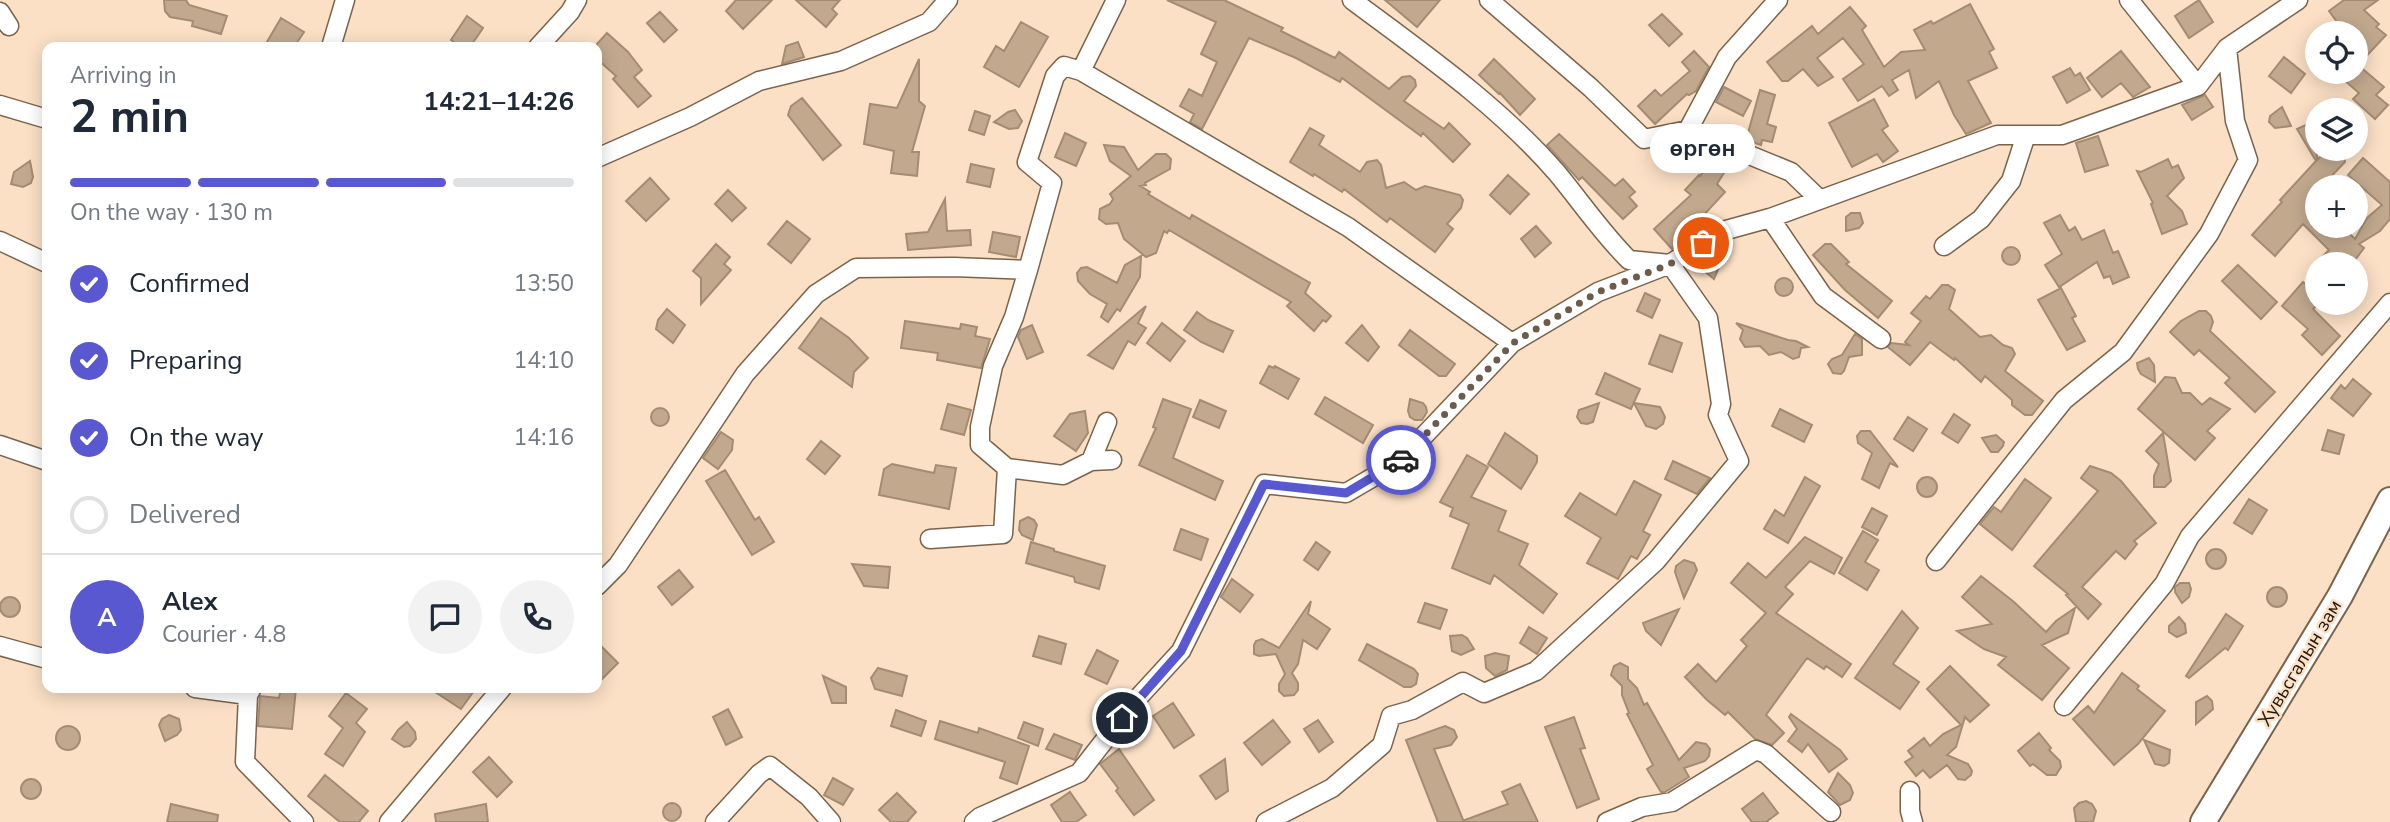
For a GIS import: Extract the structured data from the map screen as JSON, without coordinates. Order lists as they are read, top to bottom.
{
  "streets": {
    "main road": ["Хувьсгалын зам"]
  },
  "places": ["өргөн"],
  "page": {
    "map_buttons": ["+", "−"],
    "heading": ["2 min", "Arriving in", "14:21–14:26"],
    "panel": ["Alex", "Courier · 4.8"],
    "bubble": "өргөн",
    "bar": "On the way · 130 m",
    "list": [
      ["Confirmed", "13:50"],
      ["Preparing", "14:10"],
      ["On the way", "14:16"],
      "Delivered"
    ],
    "round": "A"
  }
}
